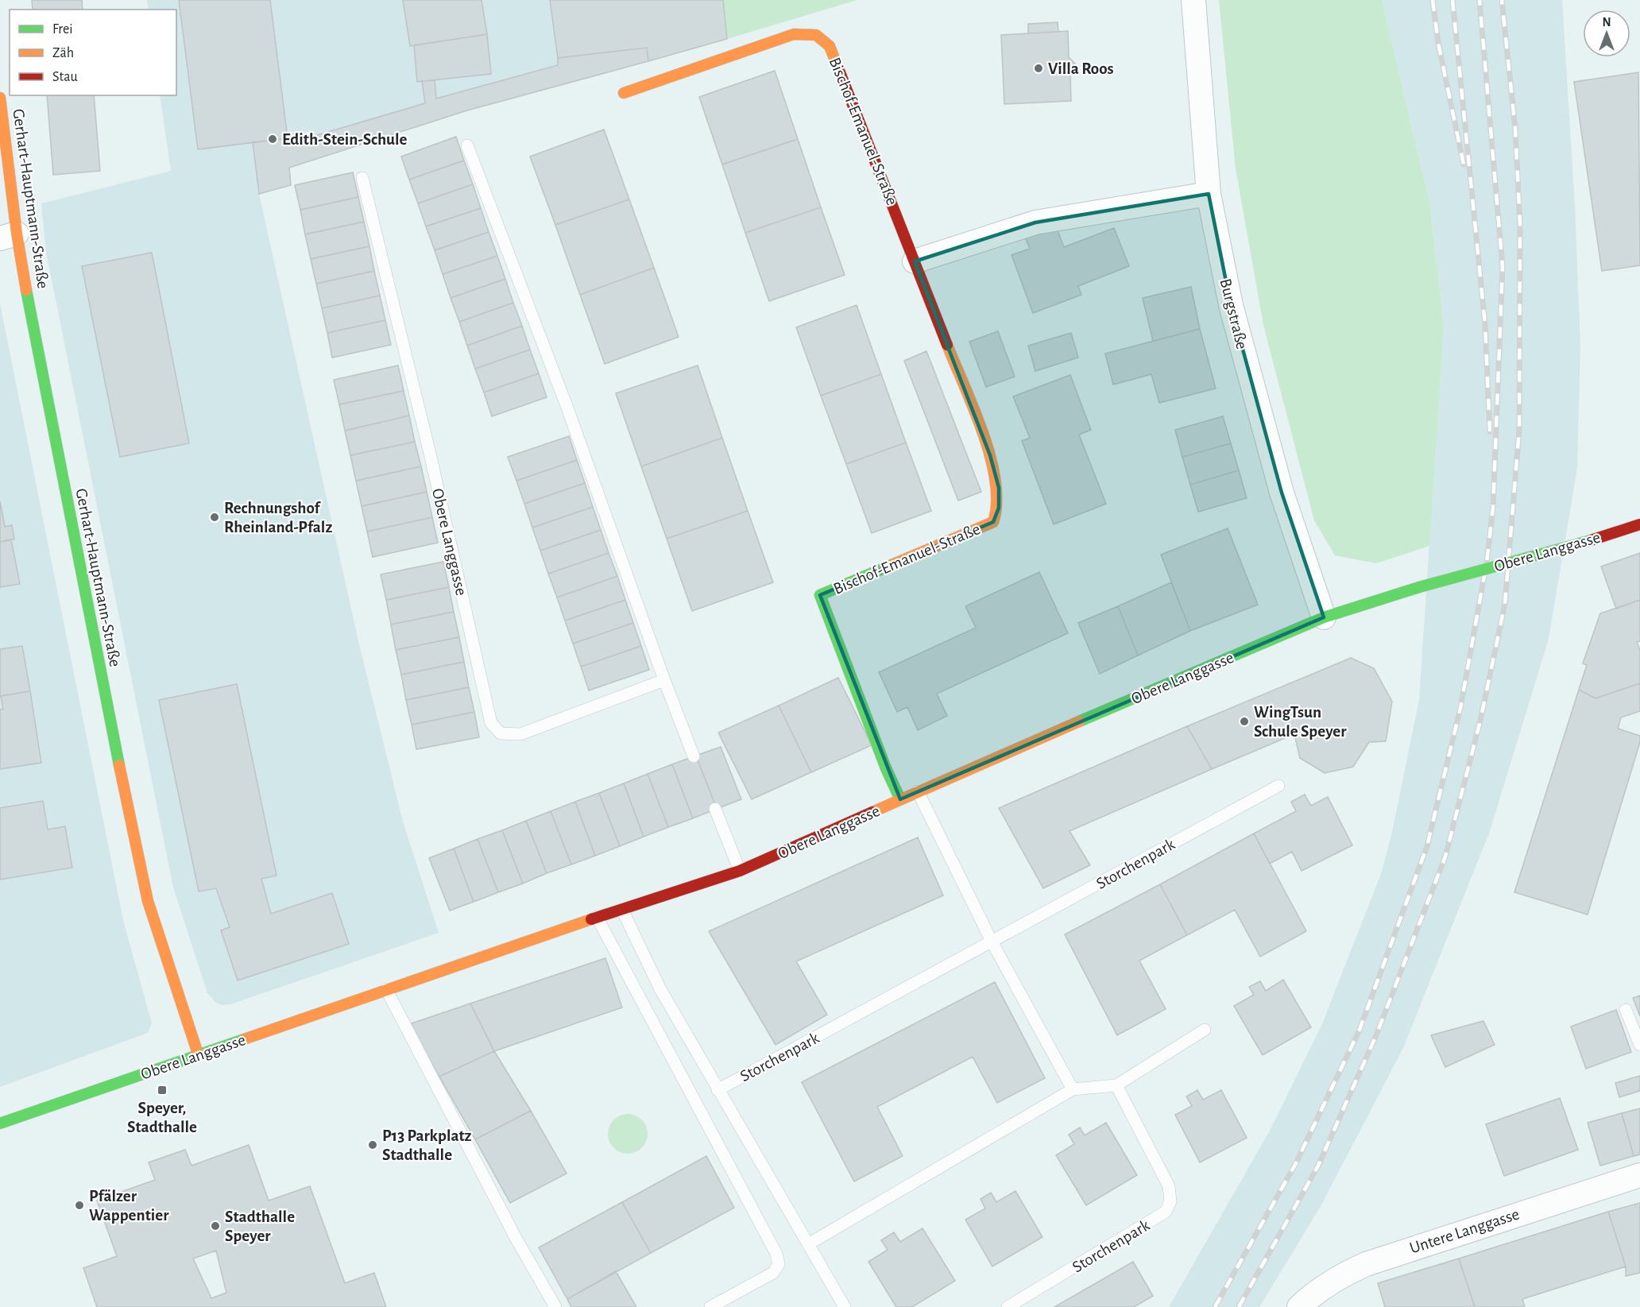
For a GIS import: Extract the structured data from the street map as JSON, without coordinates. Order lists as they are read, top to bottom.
{
  "streets": {
    "street": [
      "Bischof-Emanuel-Straße",
      "Gerhart-Hauptmann-Straße",
      "Burgstraße",
      "Obere Langgasse",
      "Untere Langgasse"
    ],
    "lane": ["Storchenpark"]
  },
  "crossings": [
    ["Bischof-Emanuel-Straße", "Obere Langgasse"],
    ["Gerhart-Hauptmann-Straße", "Obere Langgasse"],
    ["Burgstraße", "Obere Langgasse"]
  ],
  "places": {
    "other": [
      "Villa Roos",
      "Edith-Stein-Schule",
      "Rechnungshof Rheinland-Pfalz",
      "WingTsun Schule Speyer",
      "P13 Parkplatz Stadthalle",
      "Pfälzer Wappentier",
      "Stadthalle Speyer"
    ],
    "transit": ["Speyer, Stadthalle"]
  },
  "legend": ["Frei", "Zäh", "Stau"],
  "north": "top"
}
